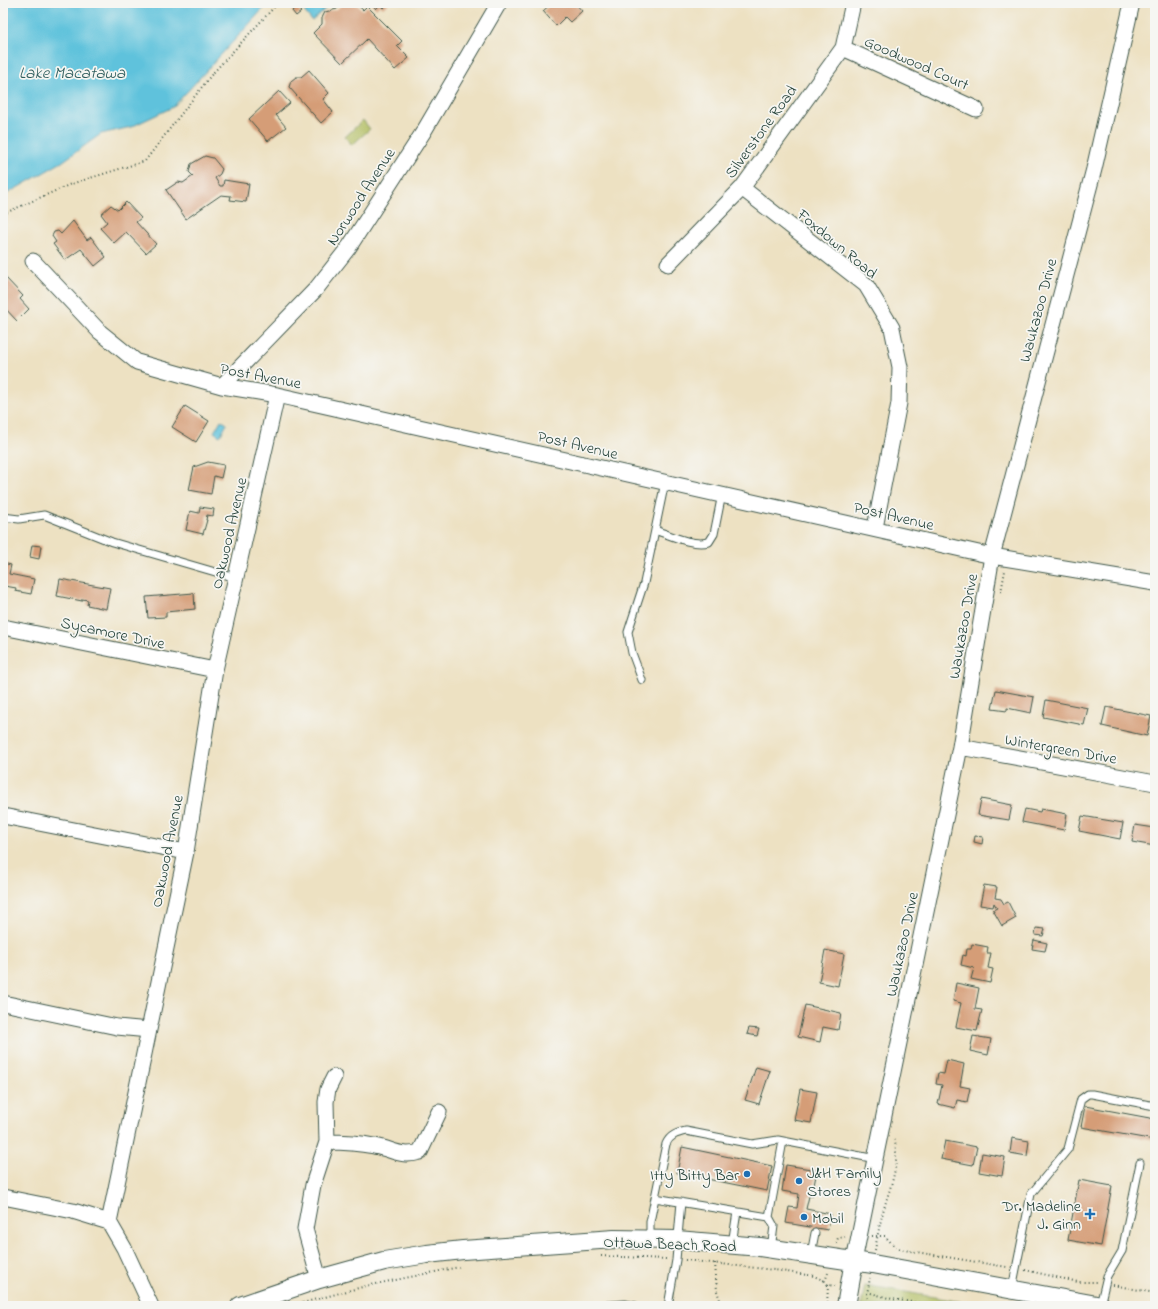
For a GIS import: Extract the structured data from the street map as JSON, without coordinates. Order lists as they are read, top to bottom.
{
  "streets": {
    "street": [
      "Goodwood Court",
      "Silverstone Road",
      "Norwood Avenue",
      "Foxdown Road",
      "Waukazoo Drive",
      "Post Avenue",
      "Oakwood Avenue",
      "Sycamore Drive",
      "Wintergreen Drive",
      "Ottawa Beach Road"
    ]
  },
  "crossings": [
    ["Goodwood Court", "Silverstone Road"],
    ["Silverstone Road", "Foxdown Road"],
    ["Norwood Avenue", "Post Avenue"],
    ["Foxdown Road", "Post Avenue"],
    ["Waukazoo Drive", "Post Avenue"],
    ["Waukazoo Drive", "Wintergreen Drive"],
    ["Waukazoo Drive", "Ottawa Beach Road"],
    ["Post Avenue", "Oakwood Avenue"],
    ["Oakwood Avenue", "Sycamore Drive"]
  ],
  "water": ["Lake Macatawa"],
  "places": {
    "other": ["Itty Bitty Bar", "J&H Family Stores", "Mobil"],
    "health": ["Dr. Madeline J. Ginn"]
  }
}
